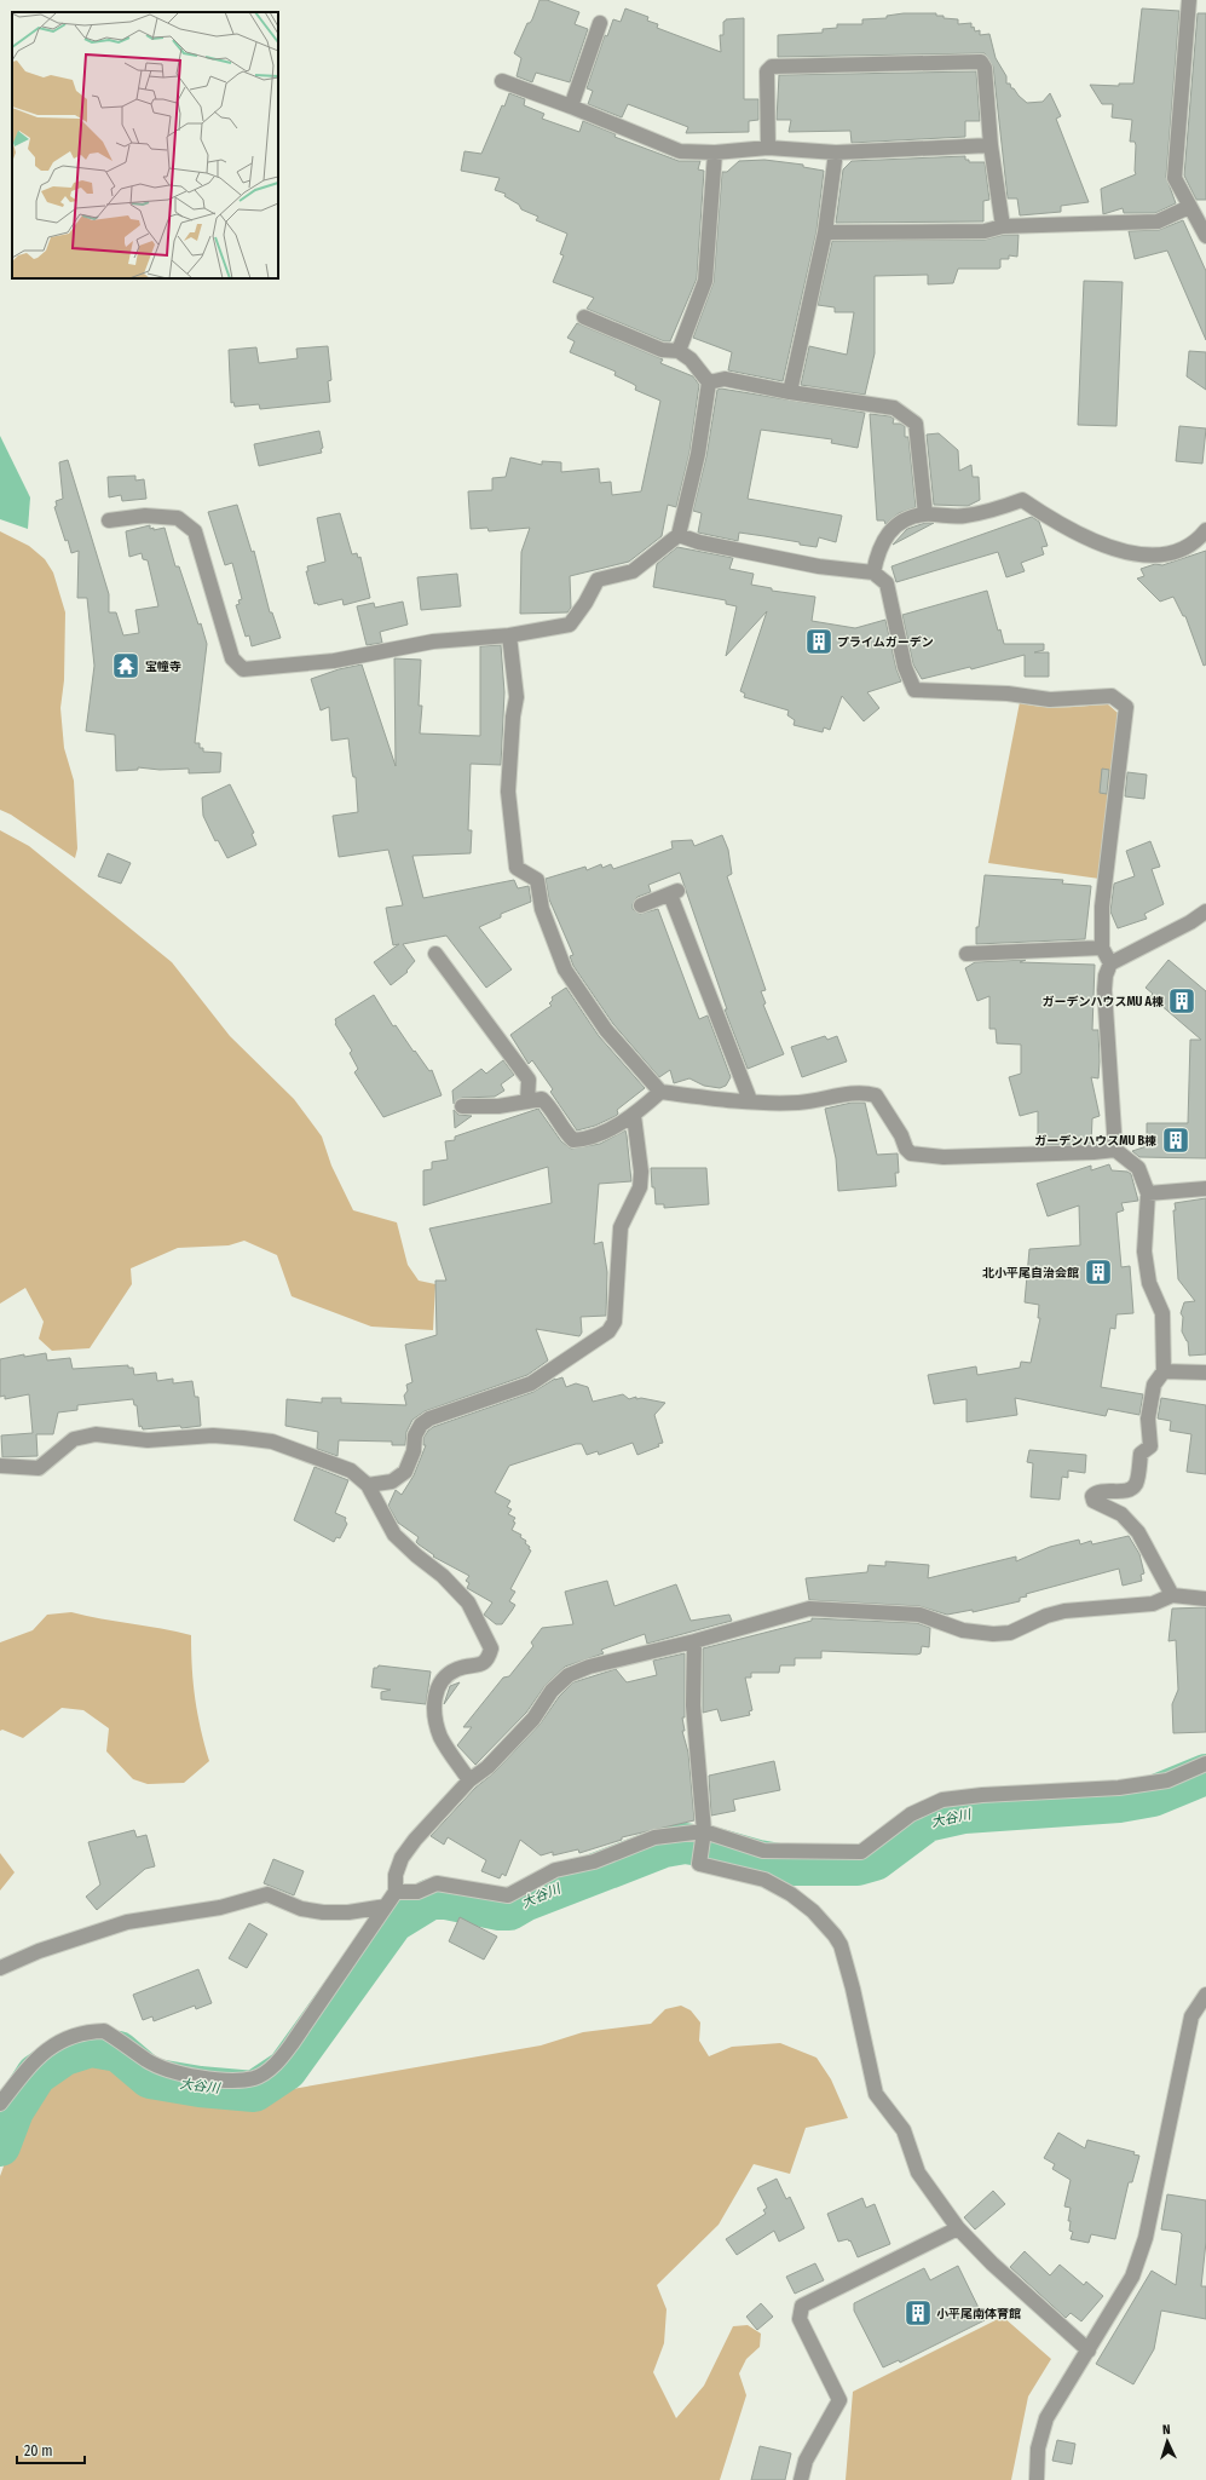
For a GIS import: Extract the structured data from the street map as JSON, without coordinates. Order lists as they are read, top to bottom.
{
  "water": ["大谷川"],
  "places": {
    "building": [
      "プライムガーデン",
      "ガーデンハウスMU A棟",
      "ガーデンハウスMU B棟",
      "北小平尾自治会館",
      "小平尾南体育館"
    ],
    "temple": ["宝幢寺"]
  },
  "scale_bar": "20 m",
  "north": "top"
}
